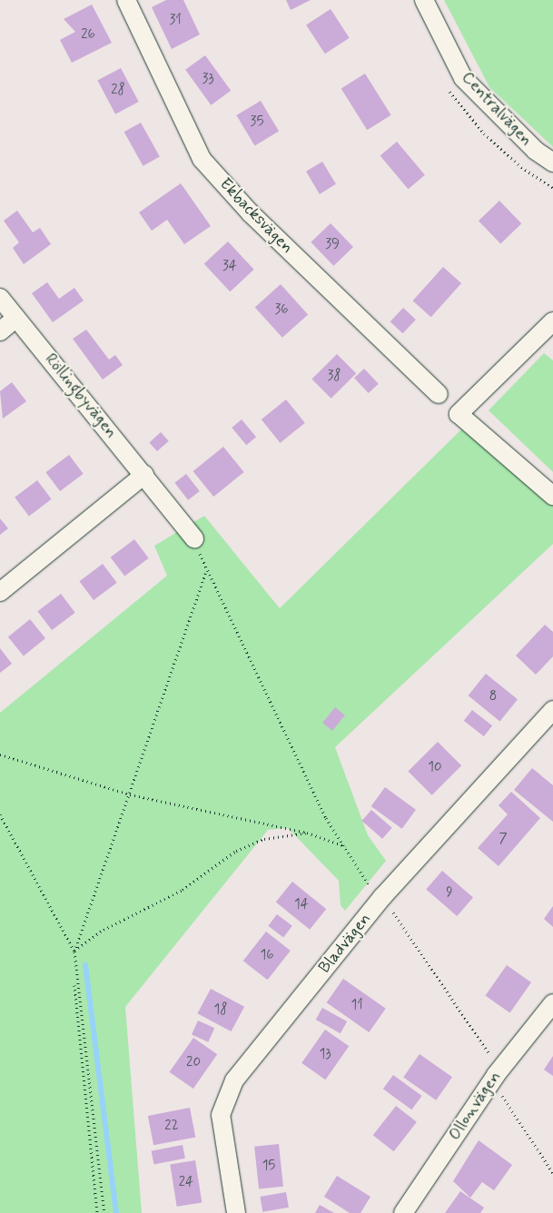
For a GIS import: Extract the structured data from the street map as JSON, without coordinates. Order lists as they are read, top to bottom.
{
  "streets": {
    "street": [
      "Centralvägen",
      "Ekbacksvägen",
      "Röllingbyvägen",
      "Bladvägen",
      "Ollonvägen"
    ]
  },
  "house_numbers": [
    "31",
    "26",
    "33",
    "28",
    "35",
    "39",
    "34",
    "36",
    "38",
    "8",
    "10",
    "7",
    "9",
    "14",
    "16",
    "11",
    "18",
    "13",
    "20",
    "22",
    "15",
    "24"
  ]
}
